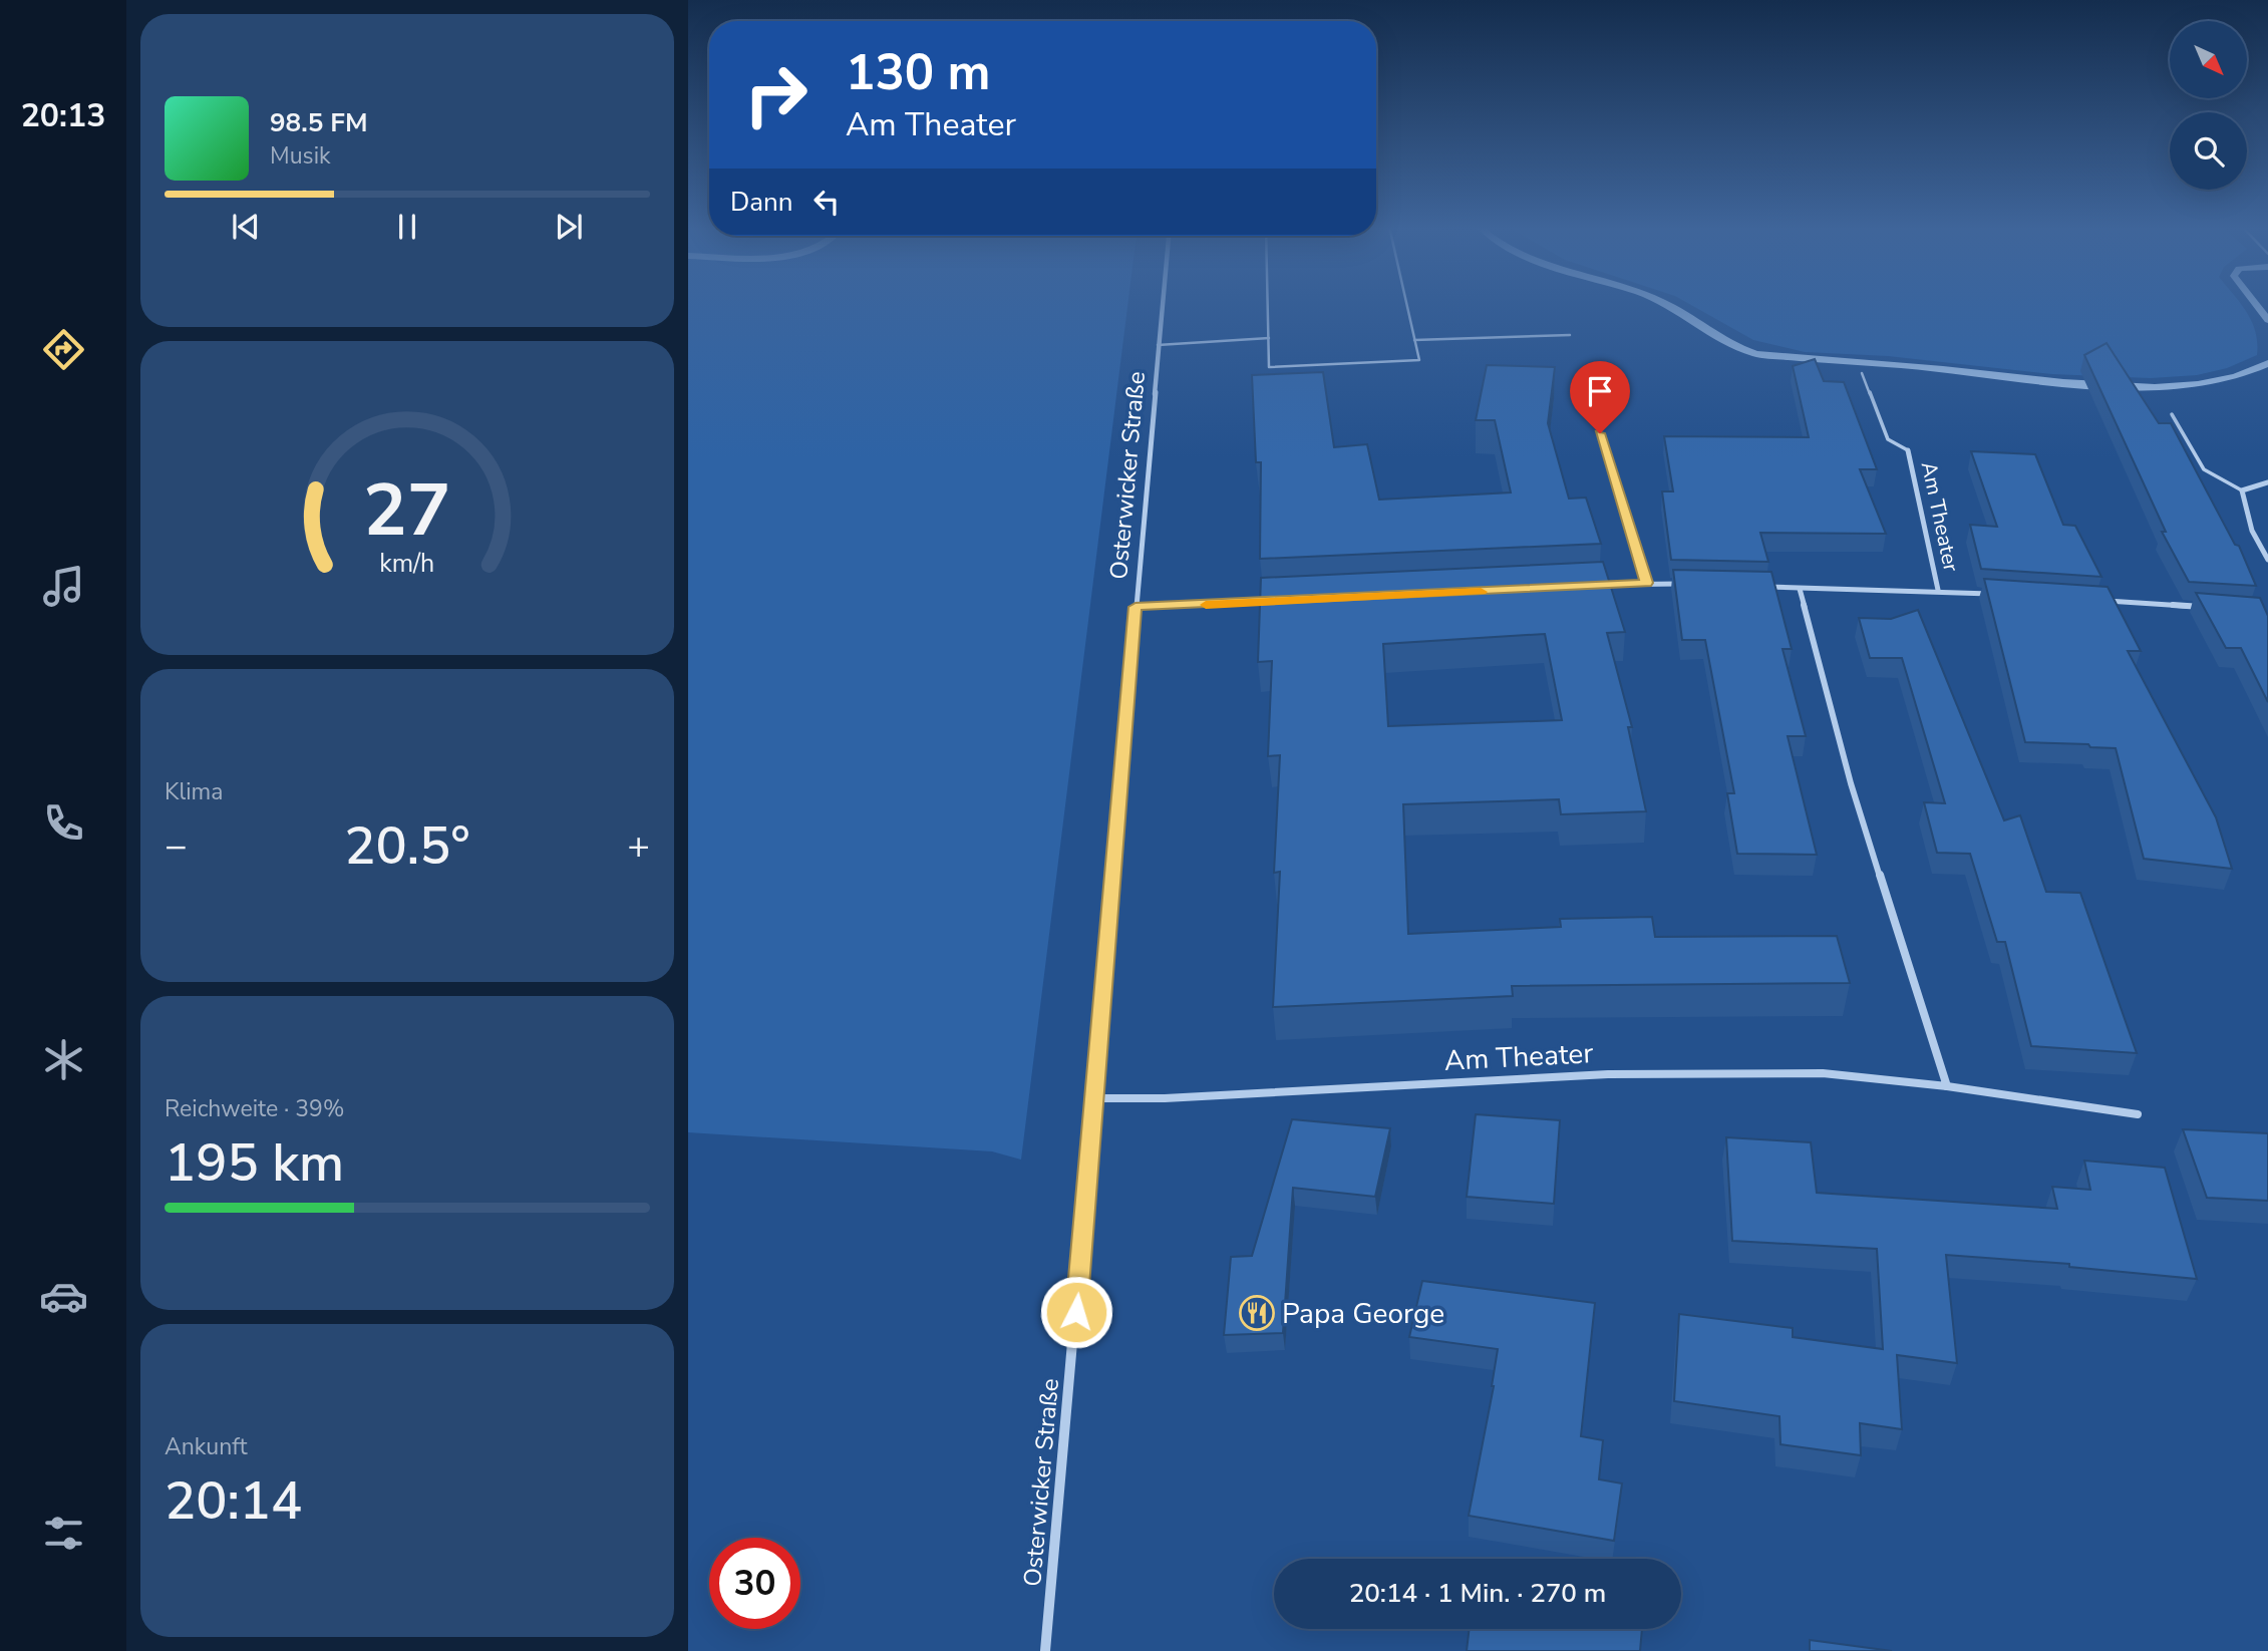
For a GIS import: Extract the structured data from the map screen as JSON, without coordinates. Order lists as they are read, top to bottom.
{
  "streets": {
    "street": ["Osterwicker Straße", "Am Theater"]
  },
  "crossings": [
    ["Osterwicker Straße", "Am Theater"]
  ],
  "places": {
    "restaurant": ["Papa George"]
  },
  "north": "bottom right",
  "page": {
    "tabs": "20:13",
    "turn": ["130 m", "Am Theater"],
    "song": ["98.5 FM", "Musik"],
    "then": "Dann",
    "tile": [
      "Klima",
      ["Reichweite · 39%", "195 km"],
      ["Ankunft", "20:14"]
    ],
    "heat": ["−", "20.5°", "+"],
    "limit": "30",
    "trip": "20:14 · 1 Min. · 270 m",
    "gauge": ["27", "km/h"]
  }
}
